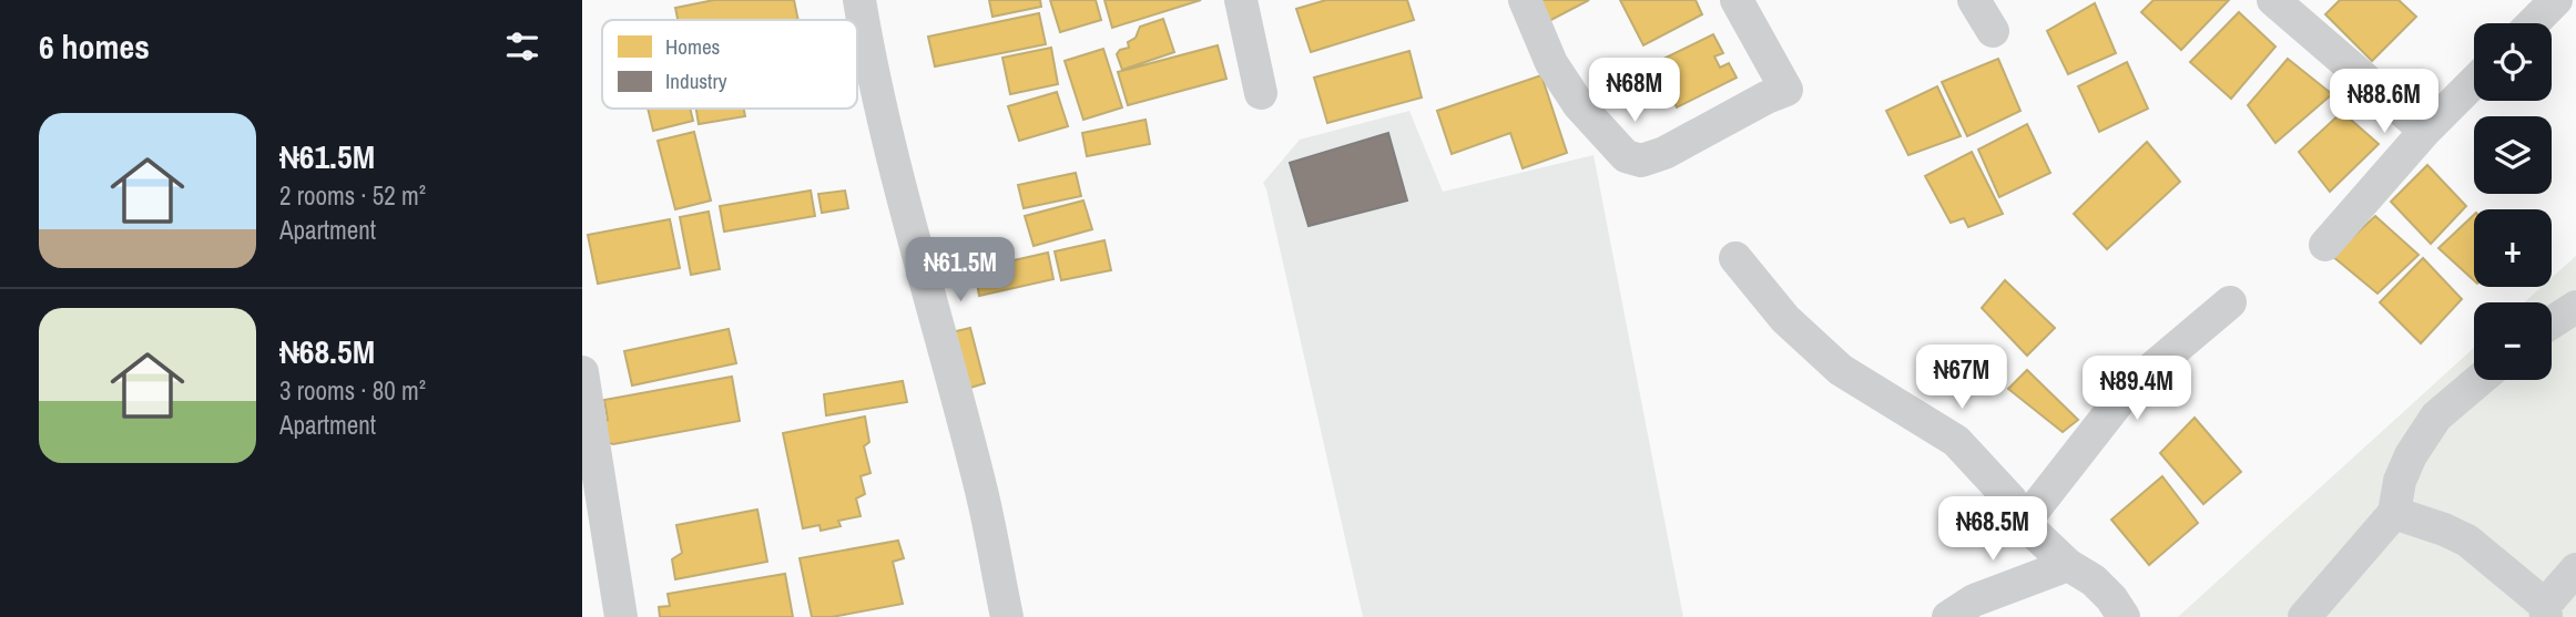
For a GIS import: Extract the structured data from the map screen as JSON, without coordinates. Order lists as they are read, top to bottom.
{
  "legend": ["Homes", "Industry"],
  "page": {
    "heading": "6 homes",
    "map_buttons": ["+", "−"],
    "price": [
      "₦68M",
      "₦88.6M",
      "₦61.5M",
      "₦67M",
      "₦89.4M",
      "₦68.5M"
    ],
    "list": [
      {
        "name": "₦61.5M",
        "note": "2 rooms · 52 m² · Apartment"
      },
      {
        "name": "₦68.5M",
        "note": "3 rooms · 80 m² · Apartment"
      }
    ]
  }
}
